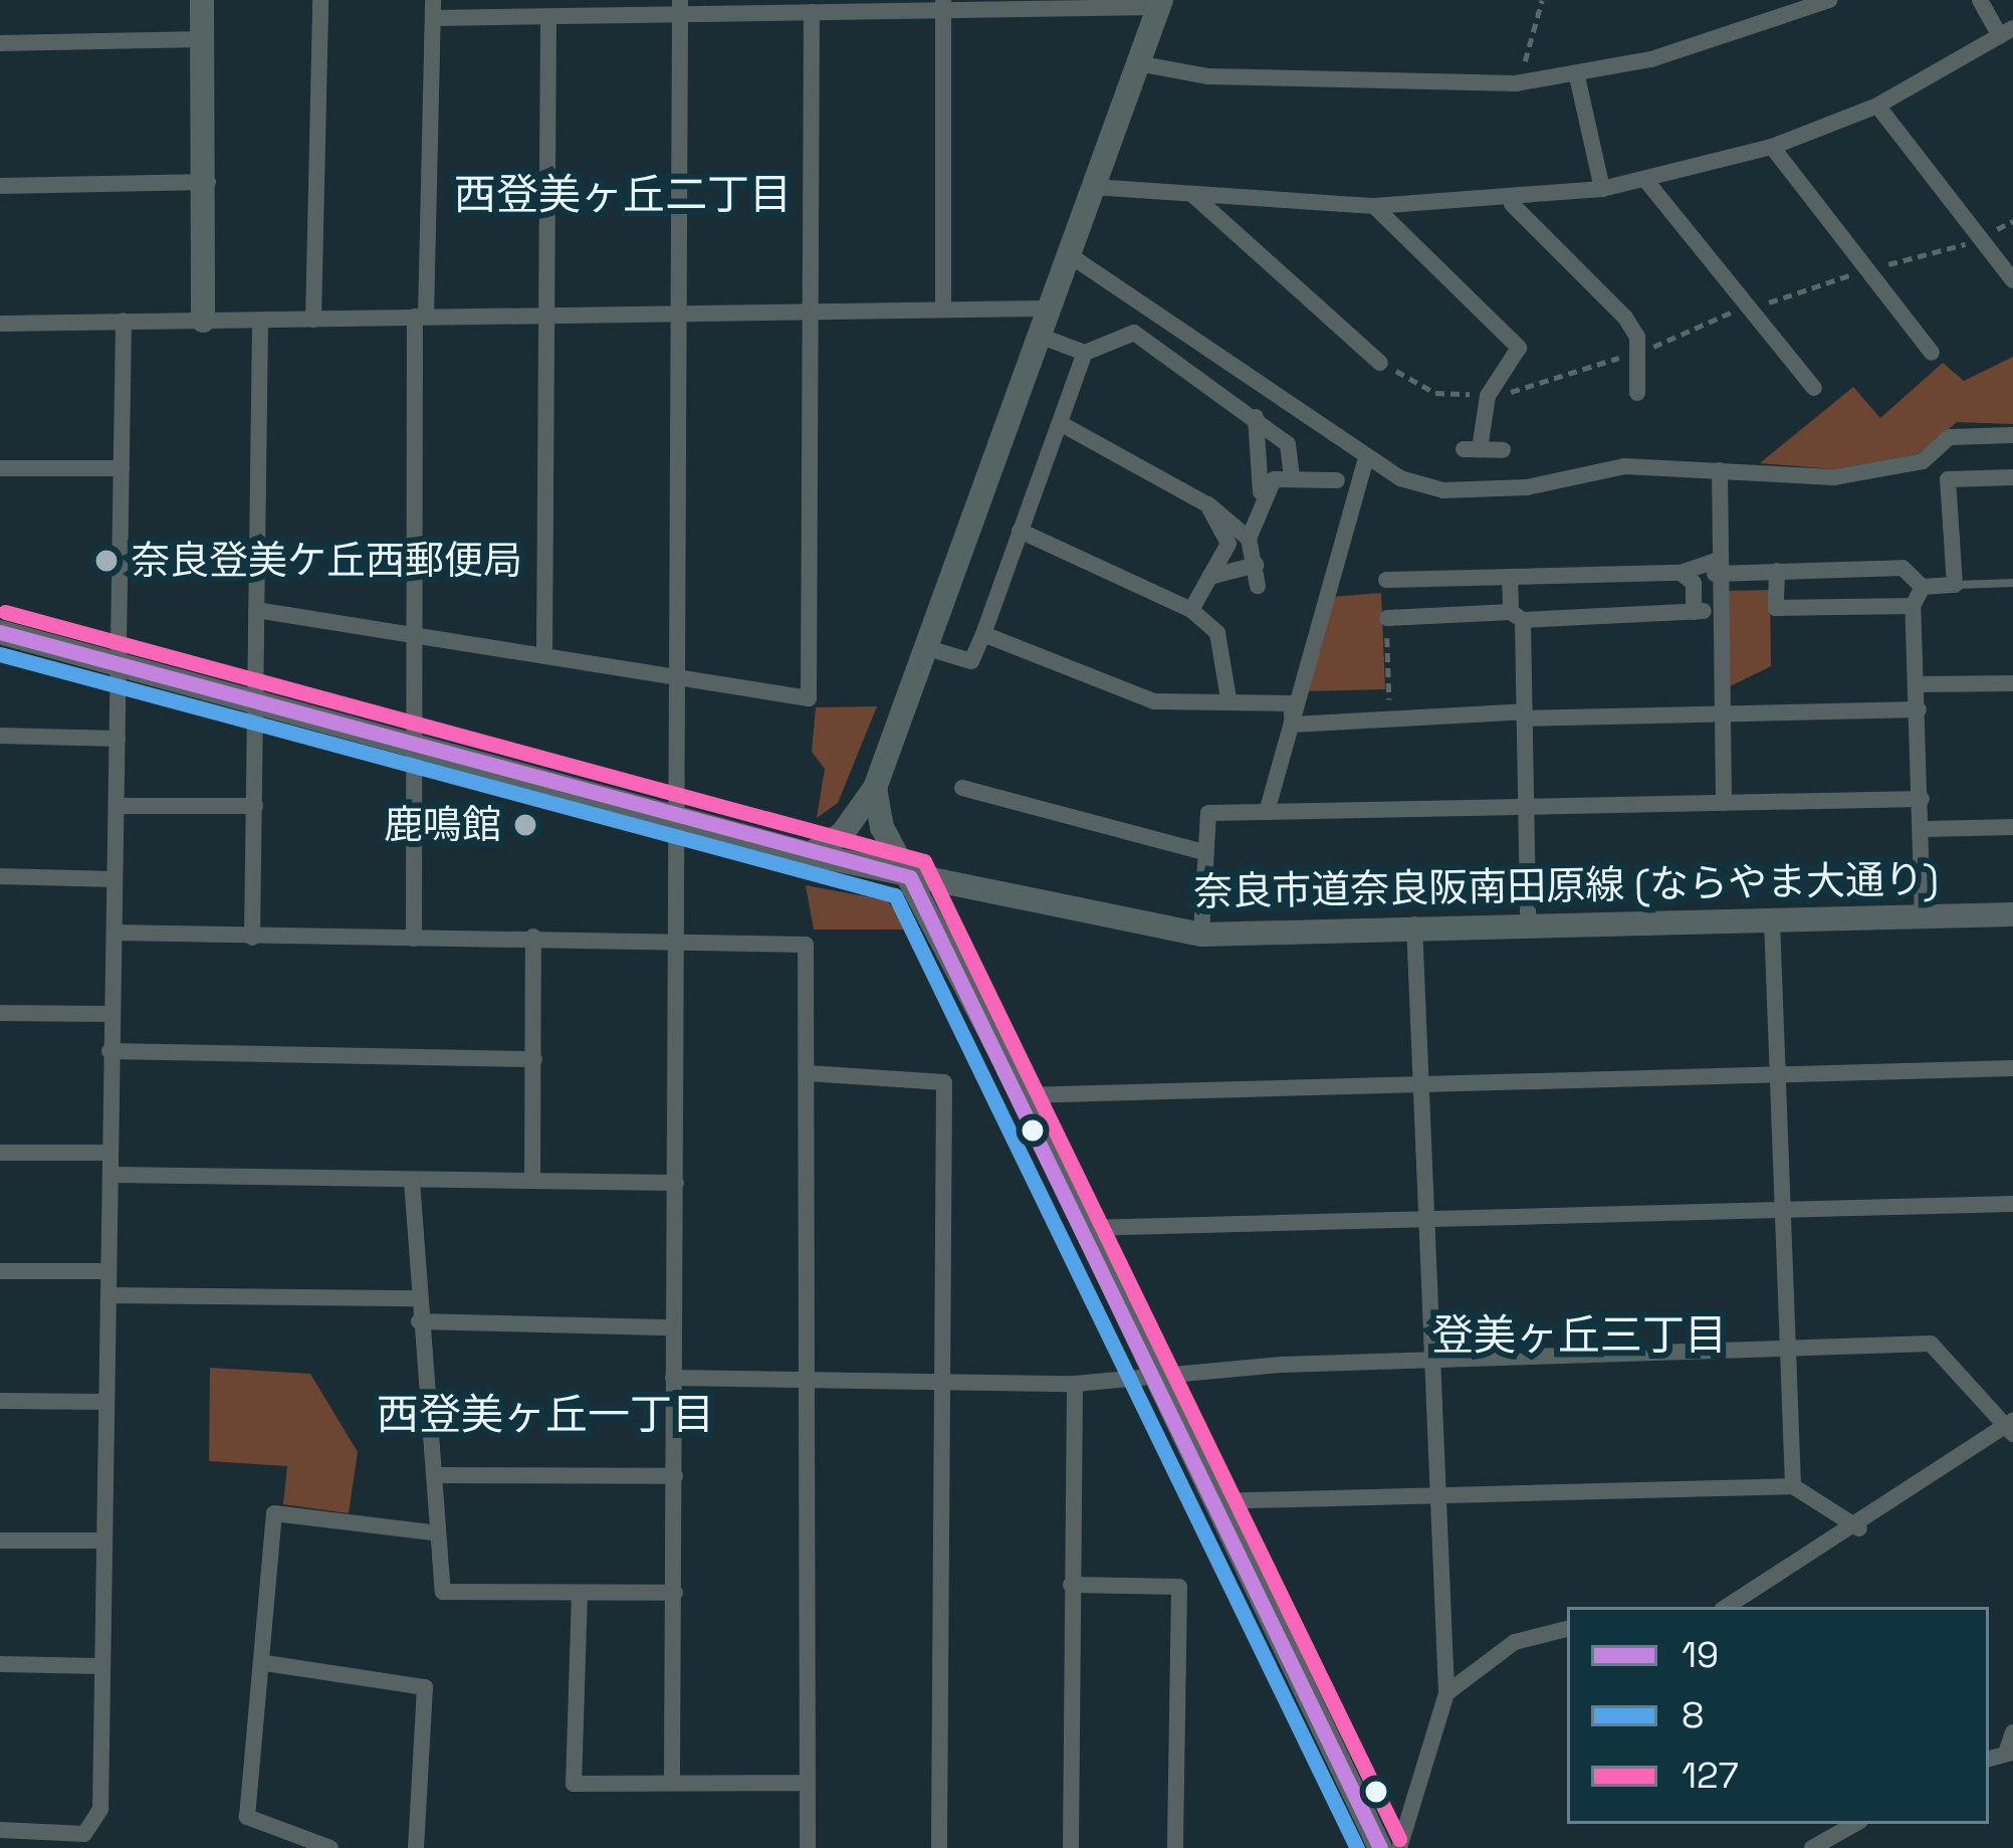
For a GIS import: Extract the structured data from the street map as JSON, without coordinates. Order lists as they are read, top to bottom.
{
  "streets": {
    "street": ["奈良市道奈良阪南田原線 (ならやま大通り)"]
  },
  "districts": ["西登美ヶ丘二丁目", "登美ヶ丘三丁目", "西登美ヶ丘一丁目"],
  "places": ["奈良登美ケ丘西郵便局", "鹿鳴館"],
  "lines": ["transit line 127", "transit line 19", "transit line 8"],
  "legend": ["19", "8", "127"]
}
